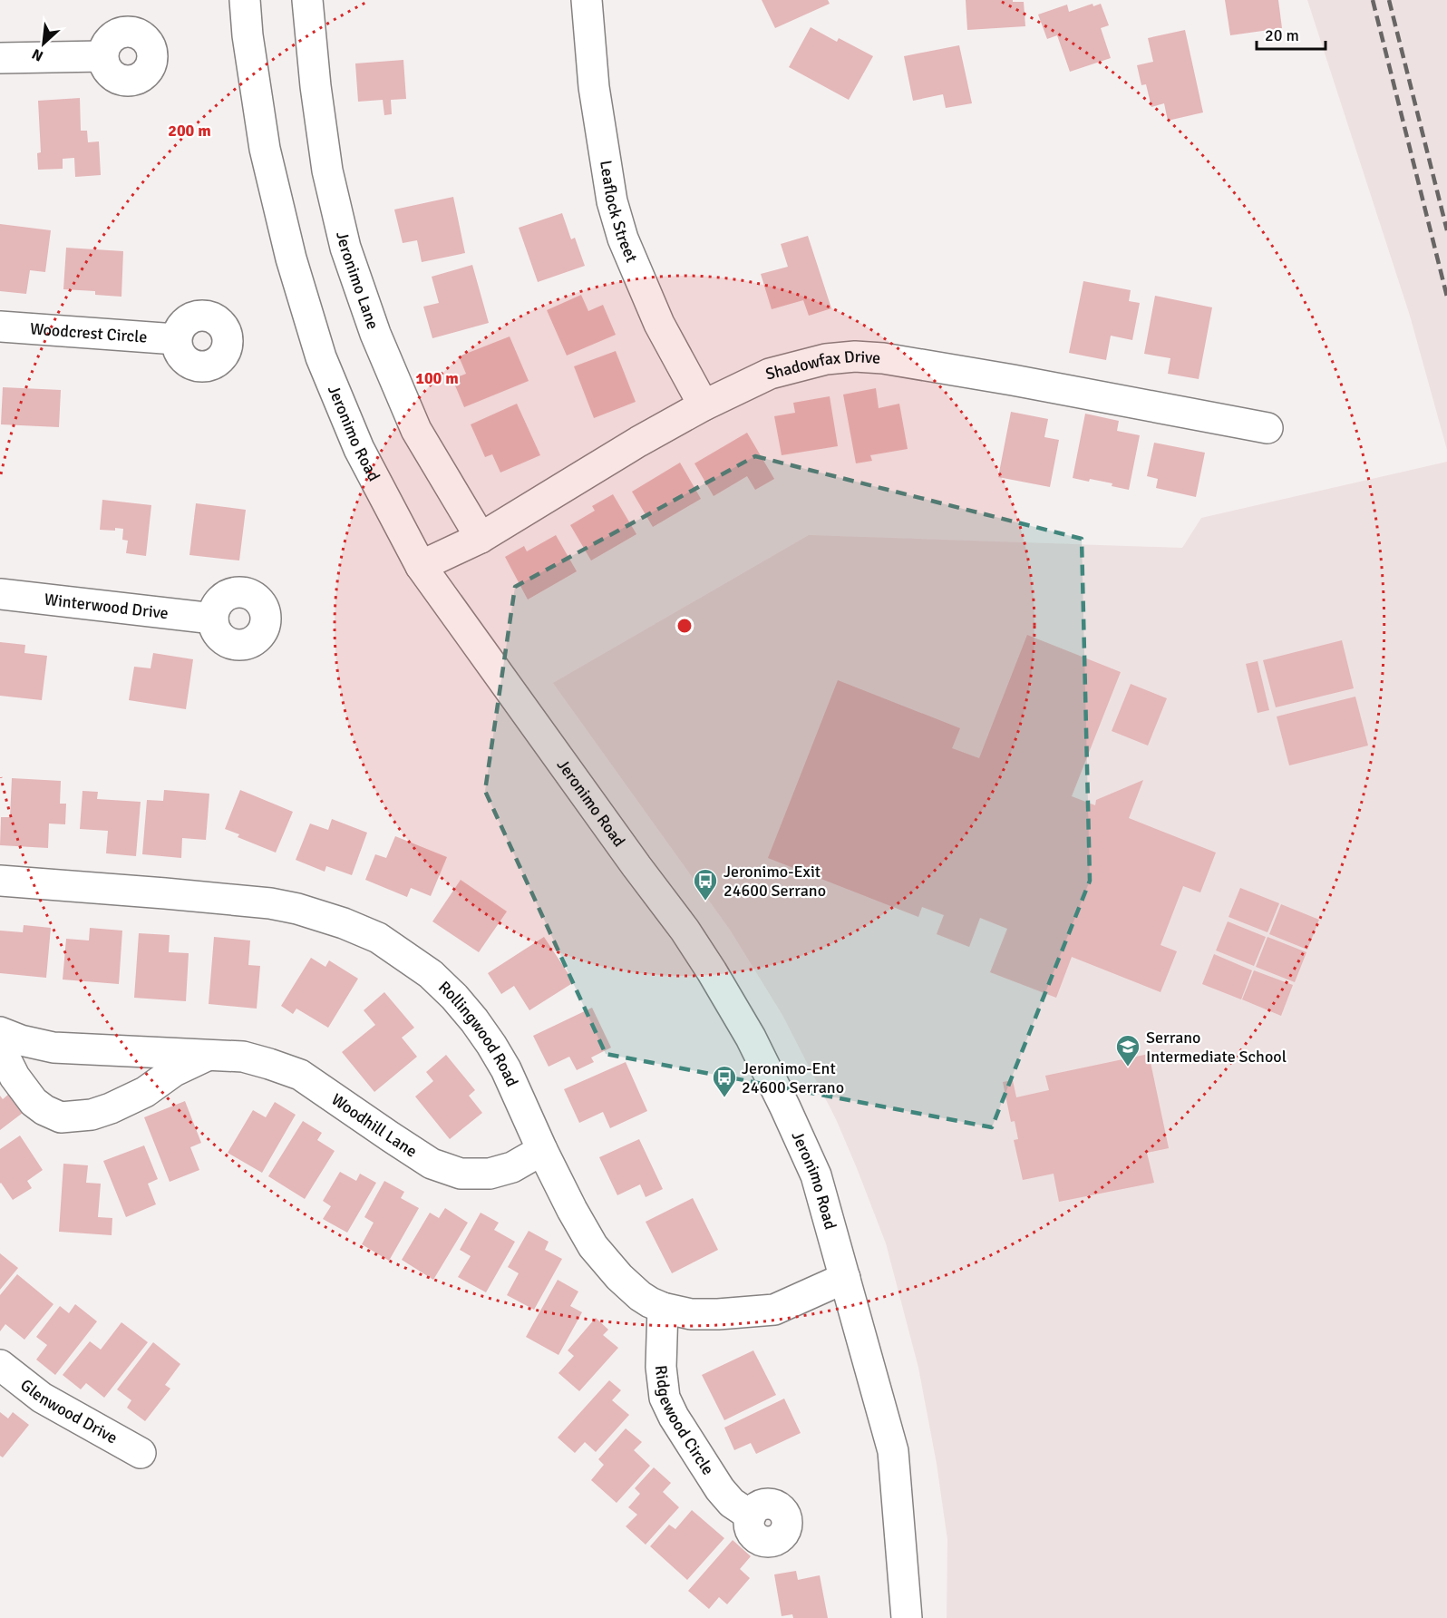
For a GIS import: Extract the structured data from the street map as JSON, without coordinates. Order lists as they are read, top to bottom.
{
  "streets": {
    "street": [
      "Leaflock Street",
      "Jeronimo Lane",
      "Woodcrest Circle",
      "Shadowfax Drive",
      "Jeronimo Road",
      "Winterwood Drive",
      "Rollingwood Road",
      "Woodhill Lane",
      "Glenwood Drive",
      "Ridgewood Circle"
    ]
  },
  "crossings": [
    ["Leaflock Street", "Shadowfax Drive"],
    ["Jeronimo Lane", "Shadowfax Drive"],
    ["Shadowfax Drive", "Jeronimo Road"],
    ["Jeronimo Road", "Rollingwood Road"],
    ["Rollingwood Road", "Woodhill Lane"],
    ["Rollingwood Road", "Ridgewood Circle"]
  ],
  "places": {
    "bus stop": ["Jeronimo-Exit 24600 Serrano", "Jeronimo-Ent 24600 Serrano"],
    "school or university": ["Serrano Intermediate School"]
  },
  "scale_bar": "20 m",
  "north": "bottom left",
  "rings": ["200 m", "100 m"]
}
